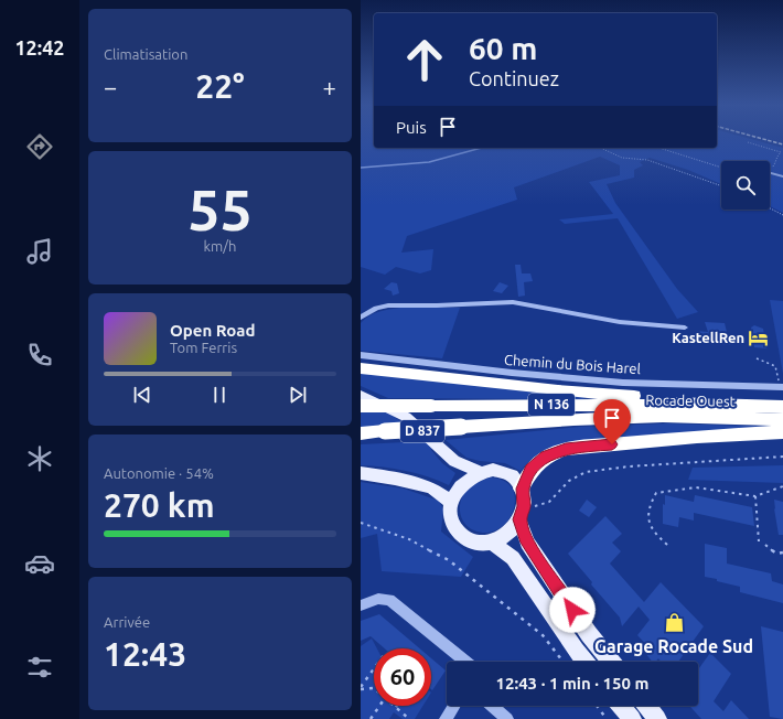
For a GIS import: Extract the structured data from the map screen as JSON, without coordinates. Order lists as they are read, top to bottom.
{
  "streets": {
    "highway": ["Rocade Ouest", "N 136"],
    "main road": ["D 837"],
    "street": ["Chemin du Bois Harel"]
  },
  "places": {
    "hotel": ["KastellRen"],
    "shop": ["Garage Rocade Sud"]
  },
  "page": {
    "tabs": "12:42",
    "tile": [
      "Climatisation",
      ["55", "km/h"],
      ["Autonomie · 54%", "270 km"],
      ["Arrivée", "12:43"]
    ],
    "turn": ["60 m", "Continuez"],
    "heat": ["−", "22°", "+"],
    "then": "Puis",
    "song": ["Open Road", "Tom Ferris"],
    "limit": "60",
    "trip": "12:43 · 1 min · 150 m"
  }
}
